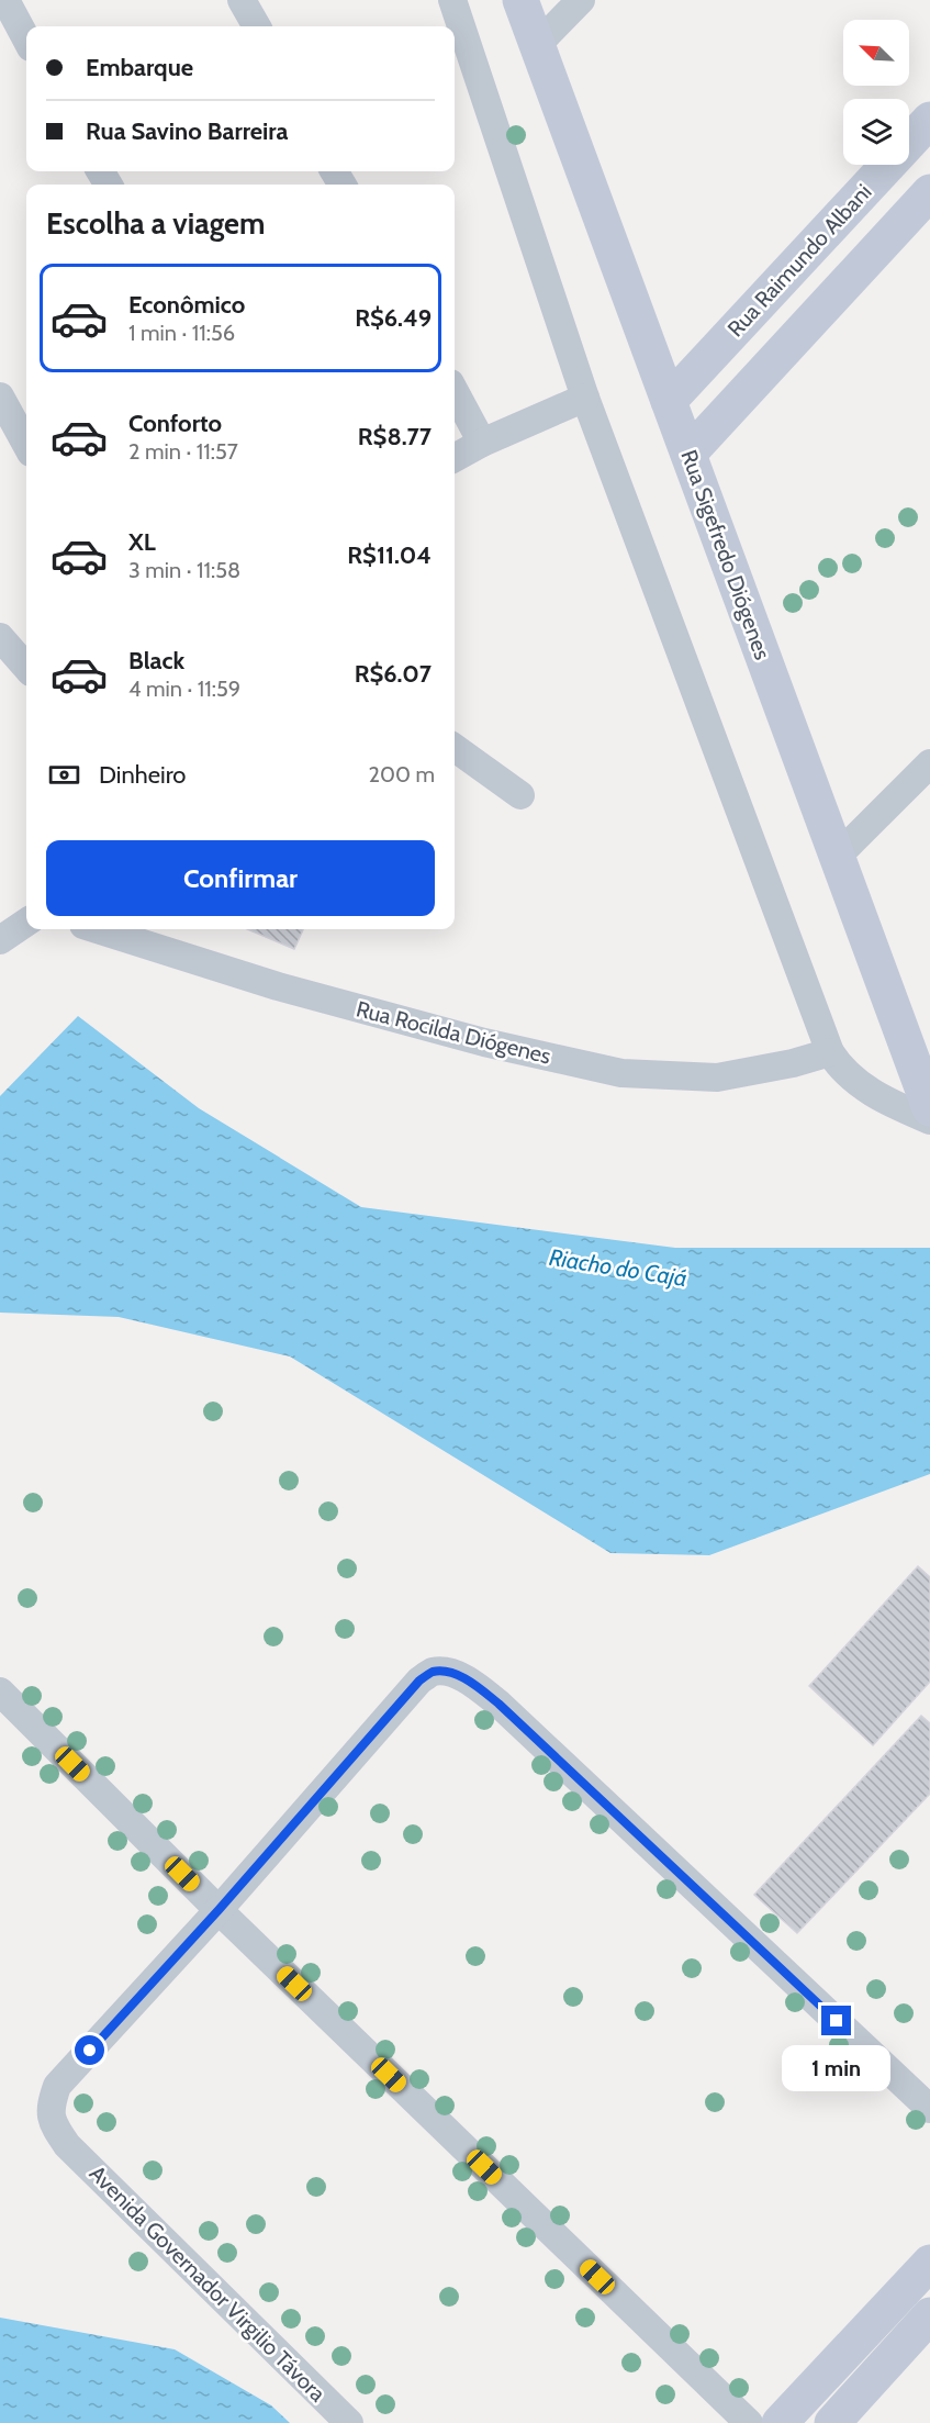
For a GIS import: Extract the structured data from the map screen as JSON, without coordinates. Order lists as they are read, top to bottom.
{
  "streets": {
    "main road": ["Rua Raimundo Albani", "Rua Sigefredo Diógenes"],
    "street": ["Rua Rocilda Diógenes", "Avenida Governador Virgilio Távora"]
  },
  "crossings": [
    ["Rua Raimundo Albani", "Rua Sigefredo Diógenes"]
  ],
  "water": ["Riacho do Cajá"],
  "north": "top left",
  "page": {
    "banner": ["Embarque", "Rua Savino Barreira"],
    "heading": "Escolha a viagem",
    "list": [
      {
        "name": "Econômico",
        "note": "1 min · 11:56",
        "value": "R$6.49"
      },
      {
        "name": "Conforto",
        "note": "2 min · 11:57",
        "value": "R$8.77"
      },
      {
        "name": "XL",
        "note": "3 min · 11:58",
        "value": "R$11.04"
      },
      {
        "name": "Black",
        "note": "4 min · 11:59",
        "value": "R$6.07"
      }
    ],
    "pay": ["Dinheiro", "200 m"],
    "buttons": "Confirmar",
    "bubble": "1 min"
  }
}
